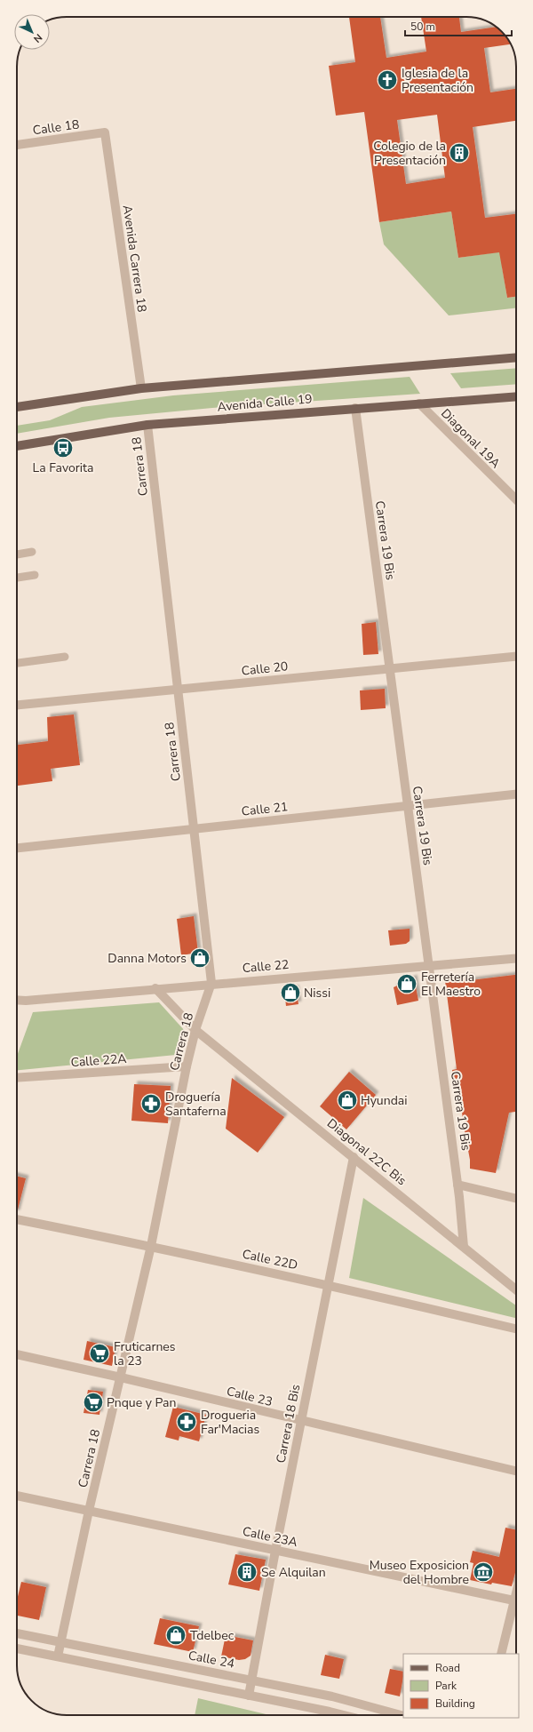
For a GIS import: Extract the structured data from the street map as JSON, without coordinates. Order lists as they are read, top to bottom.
{
  "streets": {
    "main road": ["Avenida Calle 19"],
    "street": [
      "Calle 18",
      "Avenida Carrera 18",
      "Diagonal 19A",
      "Carrera 18",
      "Carrera 19 Bis",
      "Calle 20",
      "Calle 21",
      "Calle 22",
      "Calle 22A",
      "Diagonal 22C Bis",
      "Calle 22D",
      "Calle 23",
      "Carrera 18 Bis",
      "Calle 23A",
      "Calle 24"
    ]
  },
  "crossings": [
    ["Calle 18", "Avenida Carrera 18"],
    ["Avenida Carrera 18", "Avenida Calle 19"],
    ["Avenida Calle 19", "Diagonal 19A"],
    ["Avenida Calle 19", "Carrera 18"],
    ["Avenida Calle 19", "Carrera 19 Bis"],
    ["Carrera 18", "Calle 20"],
    ["Carrera 18", "Calle 21"],
    ["Carrera 18", "Calle 22"],
    ["Carrera 18", "Calle 22A"],
    ["Carrera 18", "Diagonal 22C Bis"],
    ["Carrera 18", "Calle 22D"],
    ["Carrera 18", "Calle 23"],
    ["Carrera 18", "Calle 23A"],
    ["Carrera 18", "Calle 24"],
    ["Carrera 19 Bis", "Calle 20"],
    ["Carrera 19 Bis", "Calle 21"],
    ["Carrera 19 Bis", "Calle 22"],
    ["Carrera 19 Bis", "Diagonal 22C Bis"],
    ["Calle 22", "Diagonal 22C Bis"],
    ["Diagonal 22C Bis", "Carrera 18 Bis"],
    ["Calle 22D", "Carrera 18 Bis"],
    ["Calle 23", "Carrera 18 Bis"],
    ["Carrera 18 Bis", "Calle 23A"],
    ["Carrera 18 Bis", "Calle 24"]
  ],
  "places": {
    "church": ["Iglesia de la Presentación"],
    "building": ["Colegio de la Presentación", "Se Alquilan"],
    "bus stop": ["La Favorita"],
    "shop": [
      "Danna Motors",
      "Ferretería El Maestro",
      "Nissi",
      "Hyundai",
      "Tdelbec"
    ],
    "pharmacy": ["Droguería Santaferna", "Drogueria Far'Macias"],
    "supermarket": ["Fruticarnes la 23", "Pnque y Pan"],
    "museum": ["Museo Exposicion del Hombre"]
  },
  "legend": ["Road", "Park", "Building"],
  "scale_bar": "50 m",
  "north": "bottom right"
}
